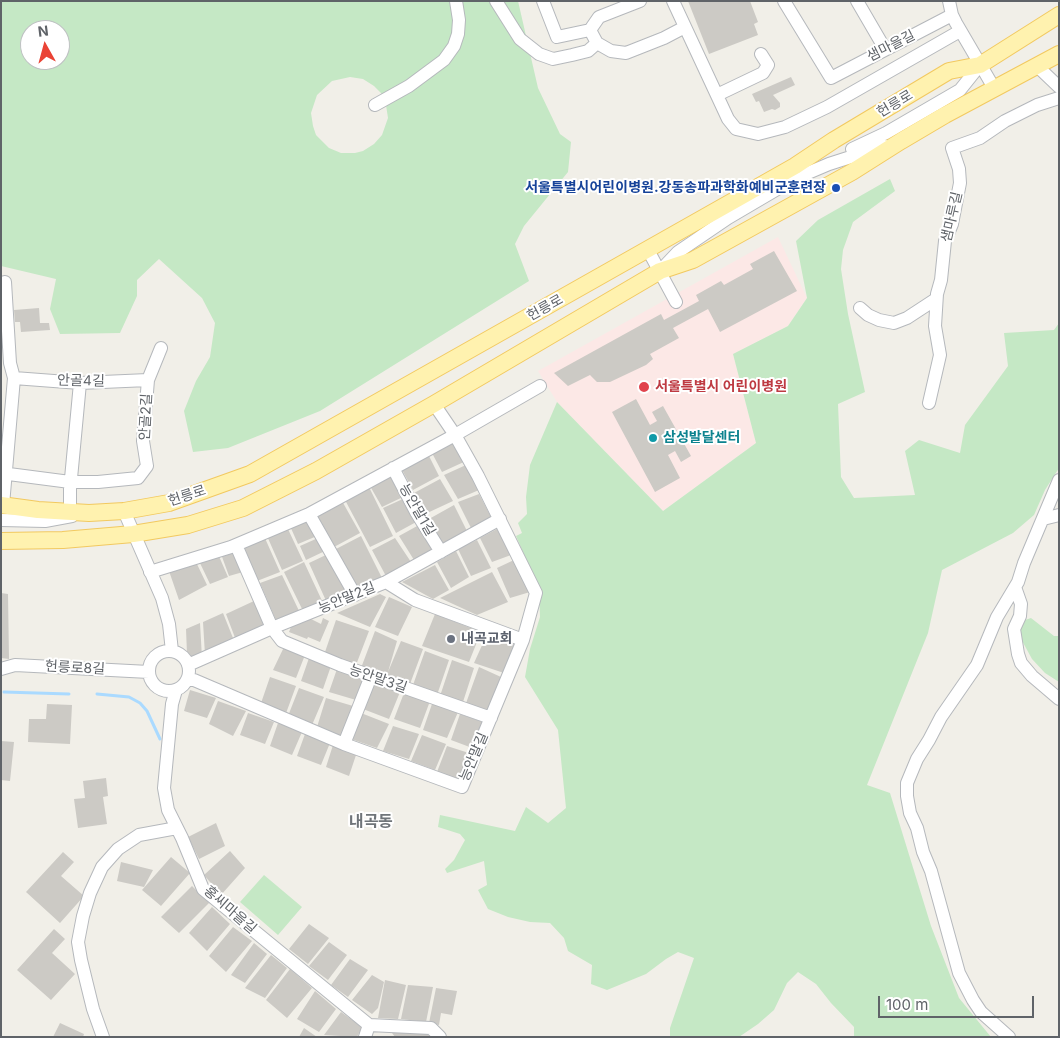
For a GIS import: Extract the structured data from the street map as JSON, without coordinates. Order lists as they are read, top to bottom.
{
  "streets": {
    "main road": ["헌릉로"],
    "street": [
      "샘마을길",
      "샘마루길",
      "안골4길",
      "안골2길",
      "능안말1길",
      "능안말2길",
      "헌릉로8길",
      "능안말3길",
      "능안말길",
      "홍씨마을길"
    ]
  },
  "crossings": [
    ["헌릉로", "능안말길"],
    ["안골4길", "안골2길"],
    ["능안말1길", "능안말2길"],
    ["능안말1길", "능안말길"],
    ["능안말2길", "헌릉로8길"],
    ["능안말2길", "능안말3길"],
    ["능안말2길", "능안말길"],
    ["능안말2길", "홍씨마을길"],
    ["헌릉로8길", "능안말길"],
    ["헌릉로8길", "홍씨마을길"],
    ["능안말3길", "능안말길"],
    ["능안말길", "홍씨마을길"]
  ],
  "districts": ["내곡동"],
  "places": [
    "서울특별시어린이병원.강동송파과학화예비군훈련장",
    "서울특별시 어린이병원",
    "삼성발달센터",
    "내곡교회"
  ],
  "scale_bar": "100 m",
  "north": "top"
}
